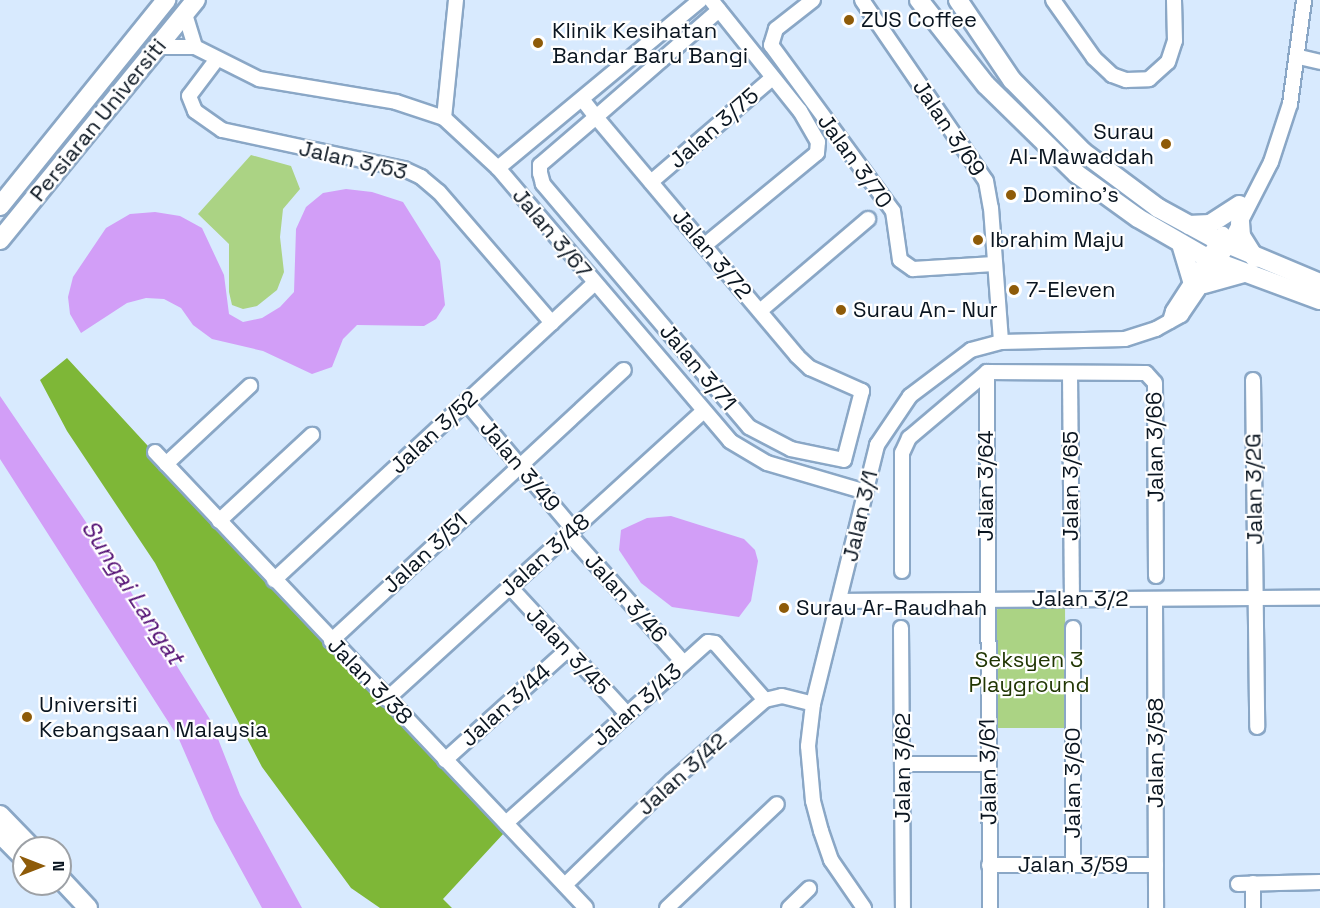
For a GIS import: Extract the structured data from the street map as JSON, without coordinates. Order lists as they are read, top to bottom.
{
  "streets": {
    "main road": ["Persiaran Universiti"],
    "street": [
      "Jalan 3/75",
      "Jalan 3/69",
      "Jalan 3/53",
      "Jalan 3/70",
      "Jalan 3/67",
      "Jalan 3/72",
      "Jalan 3/71",
      "Jalan 3/52",
      "Jalan 3/66",
      "Jalan 3/49",
      "Jalan 3/64",
      "Jalan 3/65",
      "Jalan 3/2G",
      "Jalan 3/1",
      "Jalan 3/51",
      "Jalan 3/48",
      "Jalan 3/46",
      "Jalan 3/2",
      "Jalan 3/45",
      "Jalan 3/38",
      "Jalan 3/44",
      "Jalan 3/43",
      "Jalan 3/58",
      "Jalan 3/62",
      "Jalan 3/61",
      "Jalan 3/42",
      "Jalan 3/60",
      "Jalan 3/59"
    ]
  },
  "crossings": [
    ["Jalan 3/75", "Jalan 3/72"],
    ["Jalan 3/69", "Jalan 3/70"],
    ["Jalan 3/69", "Jalan 3/1"],
    ["Jalan 3/53", "Jalan 3/67"],
    ["Jalan 3/53", "Jalan 3/52"],
    ["Jalan 3/67", "Jalan 3/52"],
    ["Jalan 3/67", "Jalan 3/1"],
    ["Jalan 3/67", "Jalan 3/48"],
    ["Jalan 3/72", "Jalan 3/71"],
    ["Jalan 3/52", "Jalan 3/49"],
    ["Jalan 3/52", "Jalan 3/38"],
    ["Jalan 3/66", "Jalan 3/64"],
    ["Jalan 3/66", "Jalan 3/65"],
    ["Jalan 3/49", "Jalan 3/51"],
    ["Jalan 3/49", "Jalan 3/48"],
    ["Jalan 3/49", "Jalan 3/46"],
    ["Jalan 3/64", "Jalan 3/2"],
    ["Jalan 3/64", "Jalan 3/61"],
    ["Jalan 3/65", "Jalan 3/2"],
    ["Jalan 3/2G", "Jalan 3/2"],
    ["Jalan 3/1", "Jalan 3/2"],
    ["Jalan 3/51", "Jalan 3/38"],
    ["Jalan 3/48", "Jalan 3/46"],
    ["Jalan 3/48", "Jalan 3/45"],
    ["Jalan 3/48", "Jalan 3/38"],
    ["Jalan 3/46", "Jalan 3/43"],
    ["Jalan 3/2", "Jalan 3/58"],
    ["Jalan 3/2", "Jalan 3/61"],
    ["Jalan 3/45", "Jalan 3/44"],
    ["Jalan 3/45", "Jalan 3/43"],
    ["Jalan 3/38", "Jalan 3/44"],
    ["Jalan 3/38", "Jalan 3/43"],
    ["Jalan 3/38", "Jalan 3/42"],
    ["Jalan 3/43", "Jalan 3/42"],
    ["Jalan 3/58", "Jalan 3/59"],
    ["Jalan 3/61", "Jalan 3/59"],
    ["Jalan 3/60", "Jalan 3/59"]
  ],
  "water": ["Sungai Langat"],
  "parks": ["Seksyen 3 Playground"],
  "places": [
    "ZUS Coffee",
    "Klinik Kesihatan Bandar Baru Bangi",
    "Surau Al-Mawaddah",
    "Domino's",
    "Ibrahim Maju",
    "7-Eleven",
    "Surau An- Nur",
    "Surau Ar-Raudhah",
    "Universiti Kebangsaan Malaysia"
  ],
  "north": "right"
}
